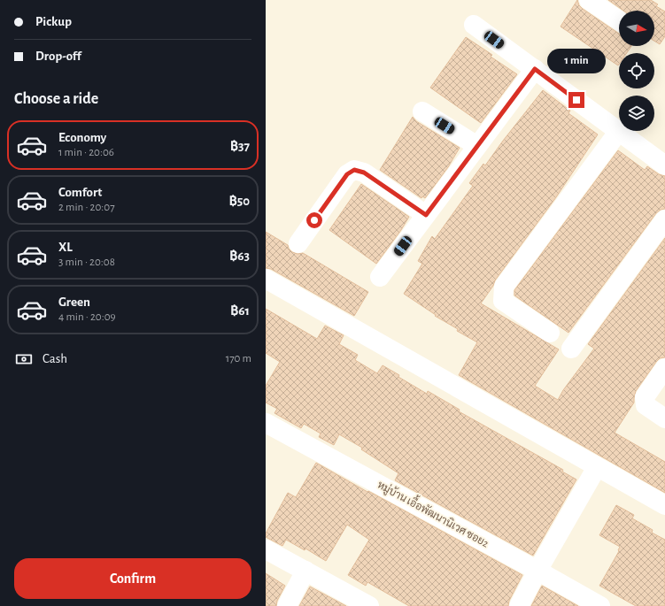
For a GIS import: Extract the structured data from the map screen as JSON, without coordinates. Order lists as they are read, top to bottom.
{
  "streets": {
    "street": ["หมู่บ้าน เอื้อพัฒนานิเวศ ซอย2"]
  },
  "north": "right",
  "page": {
    "banner": ["Pickup", "Drop-off"],
    "bubble": "1 min",
    "heading": "Choose a ride",
    "list": [
      {
        "name": "Economy",
        "note": "1 min · 20:06",
        "value": "฿37"
      },
      {
        "name": "Comfort",
        "note": "2 min · 20:07",
        "value": "฿50"
      },
      {
        "name": "XL",
        "note": "3 min · 20:08",
        "value": "฿63"
      },
      {
        "name": "Green",
        "note": "4 min · 20:09",
        "value": "฿61"
      }
    ],
    "pay": ["Cash", "170 m"],
    "buttons": "Confirm"
  }
}
